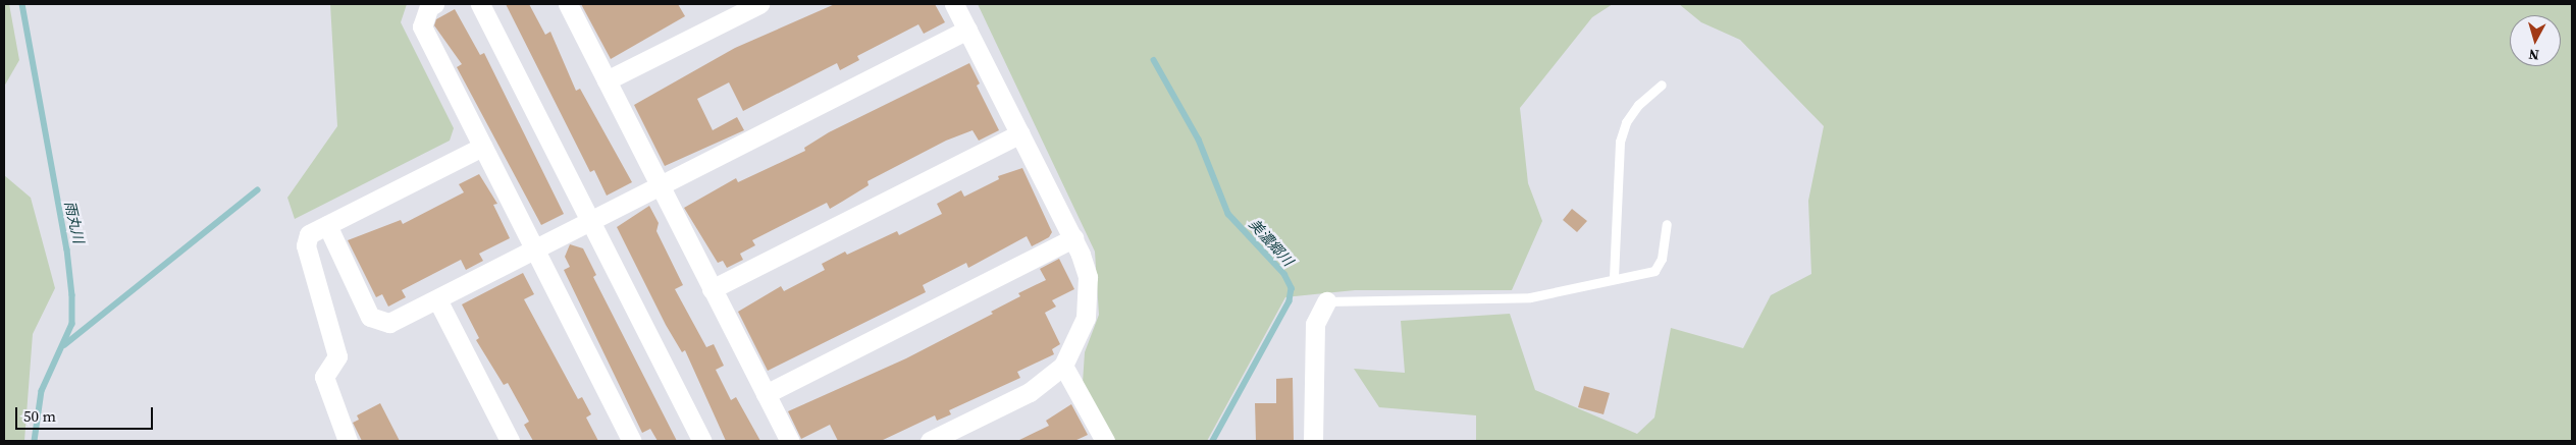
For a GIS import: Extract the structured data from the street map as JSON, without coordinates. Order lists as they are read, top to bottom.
{
  "water": ["雨丸川", "美濃郷川"],
  "scale_bar": "50 m",
  "north": "bottom"
}
